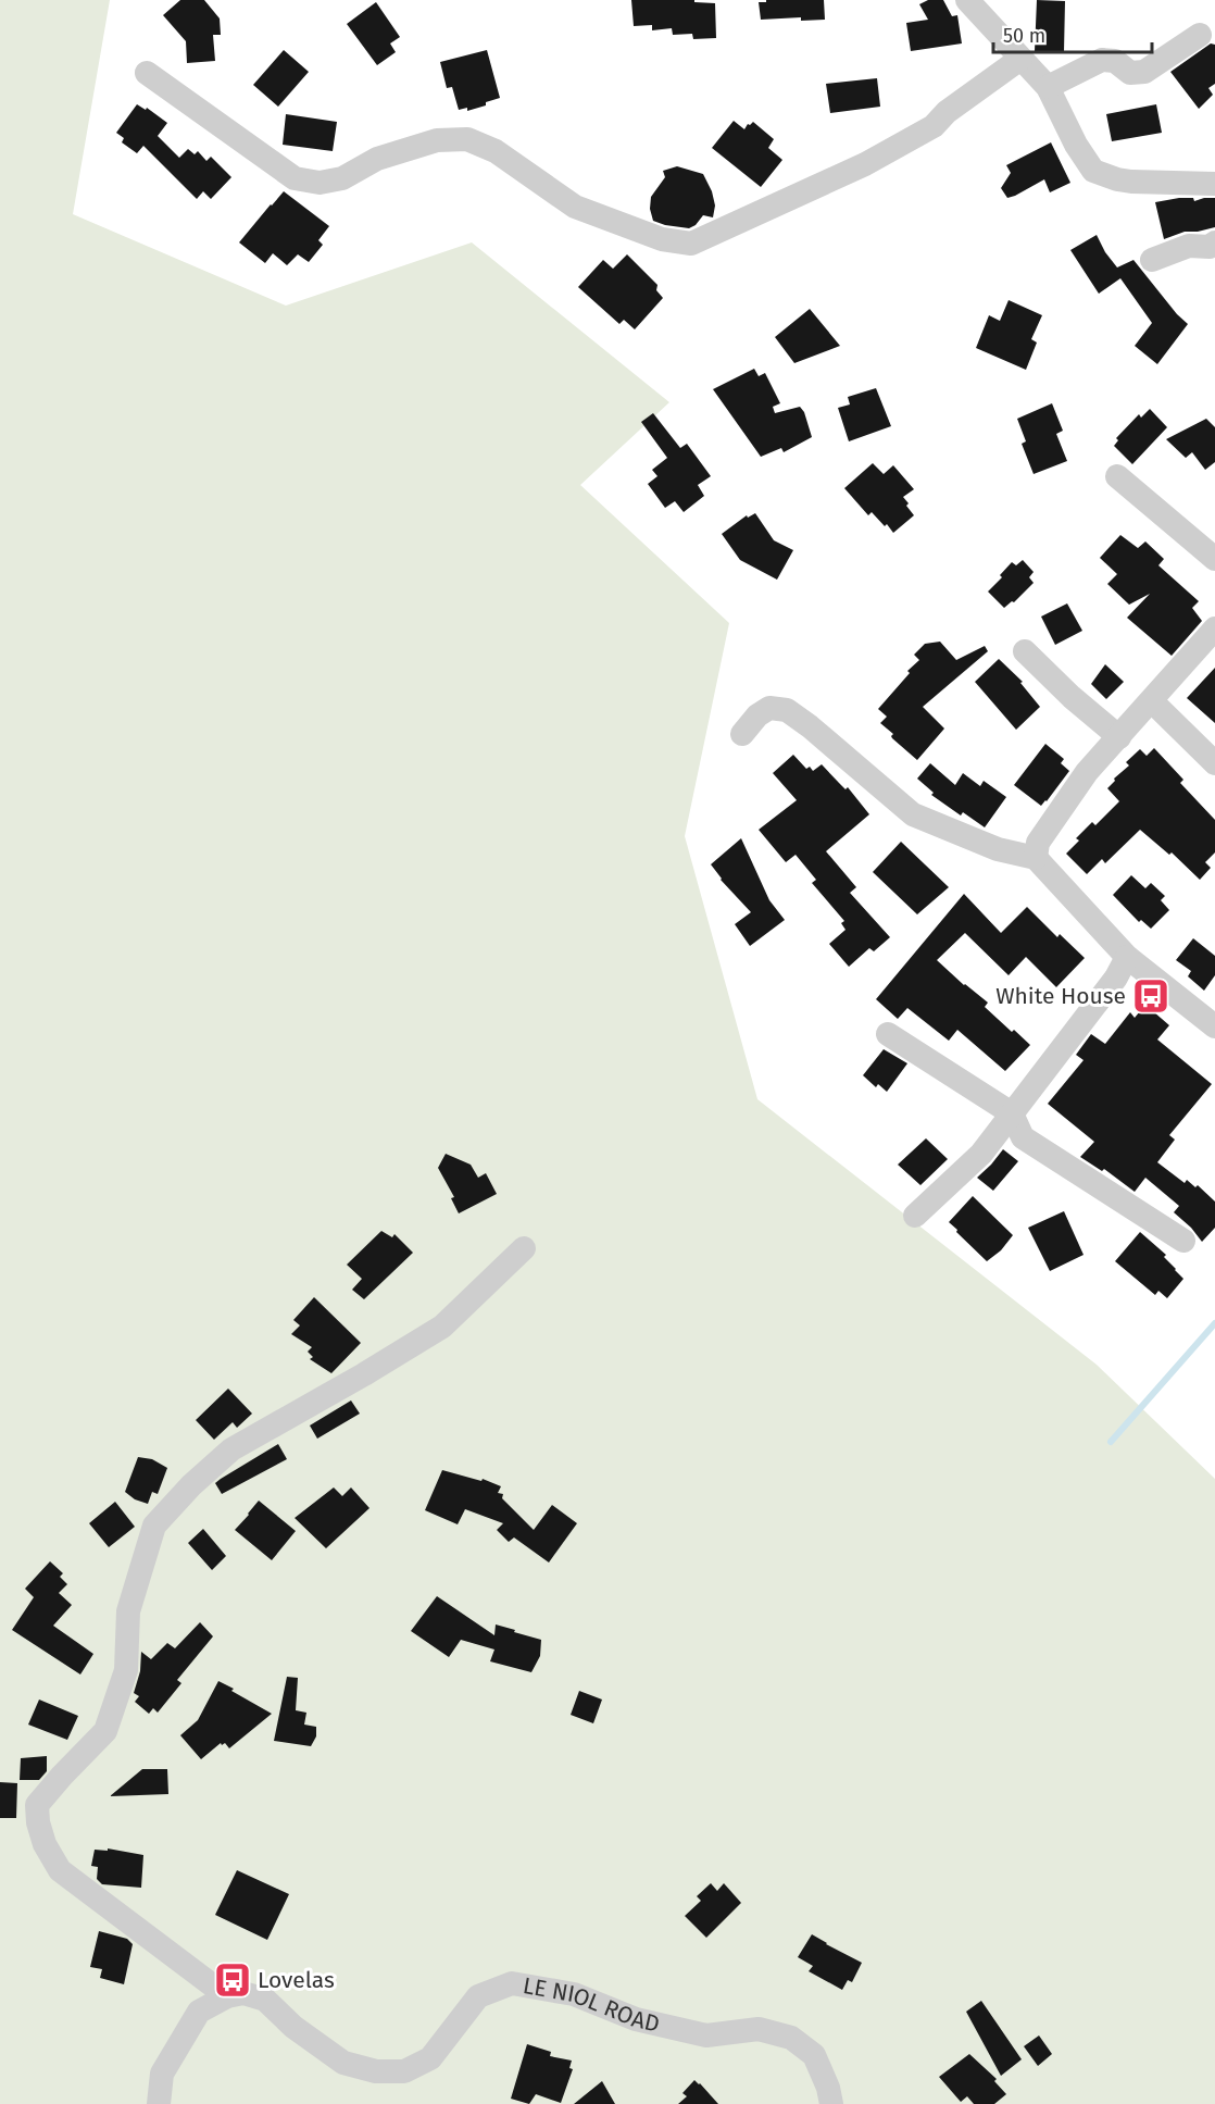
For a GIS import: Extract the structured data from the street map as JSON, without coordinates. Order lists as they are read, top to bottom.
{
  "streets": {
    "street": ["LE NIOL ROAD"]
  },
  "places": {
    "bus stop": ["White House", "Lovelas"]
  },
  "scale_bar": "50 m"
}
